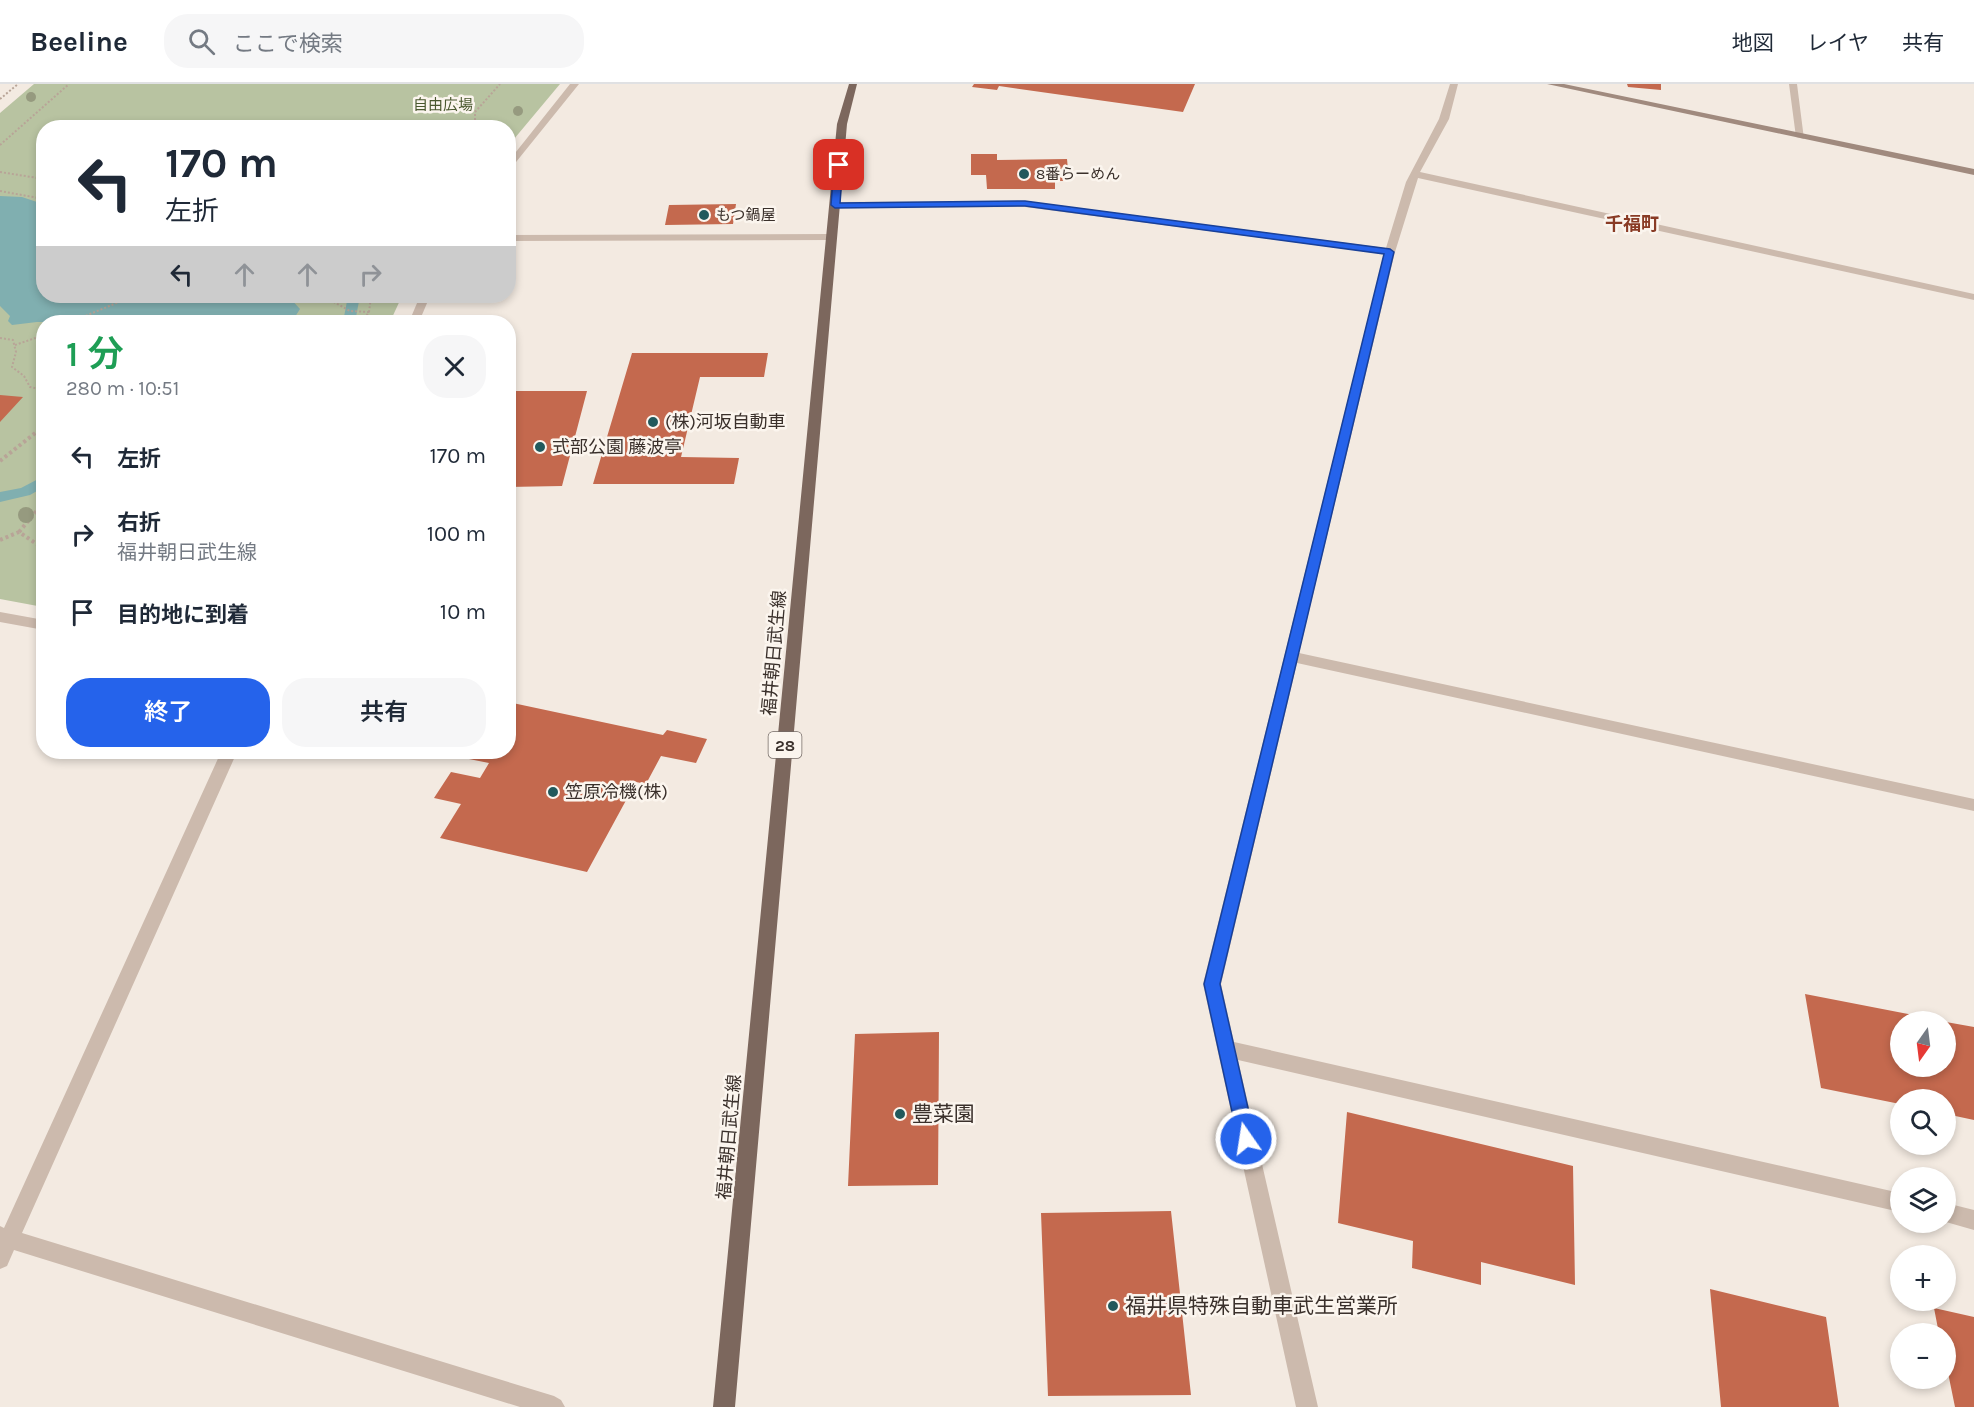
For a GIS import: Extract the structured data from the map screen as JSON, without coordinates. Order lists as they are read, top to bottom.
{
  "streets": {
    "main road": ["福井朝日武生線", "28"]
  },
  "districts": ["千福町"],
  "parks": ["自由広場"],
  "places": [
    "8番らーめん",
    "もつ鍋屋",
    "(株)河坂自動車",
    "式部公園 藤波亭",
    "笠原冷機(株)",
    "豊菜園",
    "福井県特殊自動車武生営業所"
  ],
  "north": "bottom",
  "page": {
    "header": "Beeline",
    "search": "ここで検索",
    "nav": ["地図", "レイヤ", "共有"],
    "turn": ["170 m", "左折"],
    "heading": ["1 分", "280 m · 10:51"],
    "list": [
      {
        "name": "左折",
        "value": "170 m"
      },
      {
        "name": "右折",
        "note": "福井朝日武生線",
        "value": "100 m"
      },
      {
        "name": "目的地に到着",
        "value": "10 m"
      }
    ],
    "buttons": ["終了", "共有"],
    "map_buttons": ["+", "−"]
  }
}
